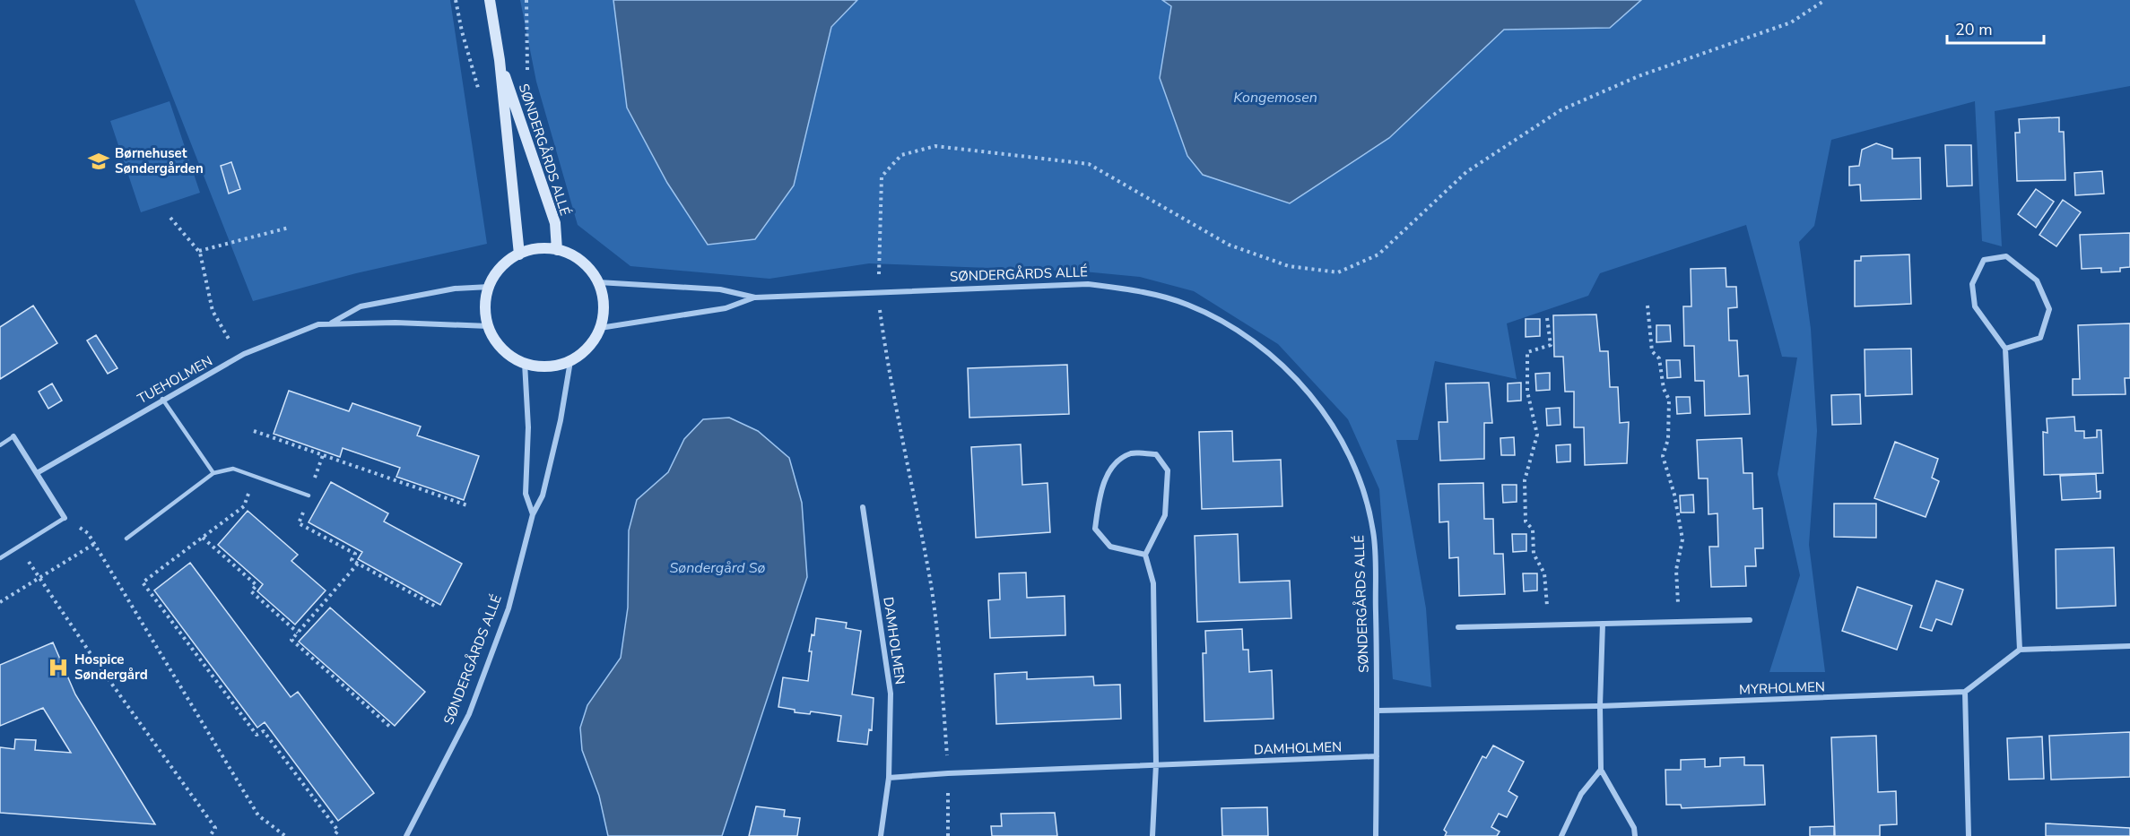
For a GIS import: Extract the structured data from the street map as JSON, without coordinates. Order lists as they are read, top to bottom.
{
  "streets": {
    "street": [
      "SØNDERGÅRDS ALLÉ",
      "TUEHOLMEN",
      "DAMHOLMEN",
      "MYRHOLMEN"
    ]
  },
  "crossings": [
    ["SØNDERGÅRDS ALLÉ", "TUEHOLMEN"],
    ["SØNDERGÅRDS ALLÉ", "DAMHOLMEN"],
    ["SØNDERGÅRDS ALLÉ", "MYRHOLMEN"]
  ],
  "water": ["Kongemosen", "Søndergård Sø"],
  "places": {
    "school or university": ["Børnehuset Søndergården"],
    "hospital": ["Hospice Søndergård"]
  },
  "scale_bar": "20 m"
}
